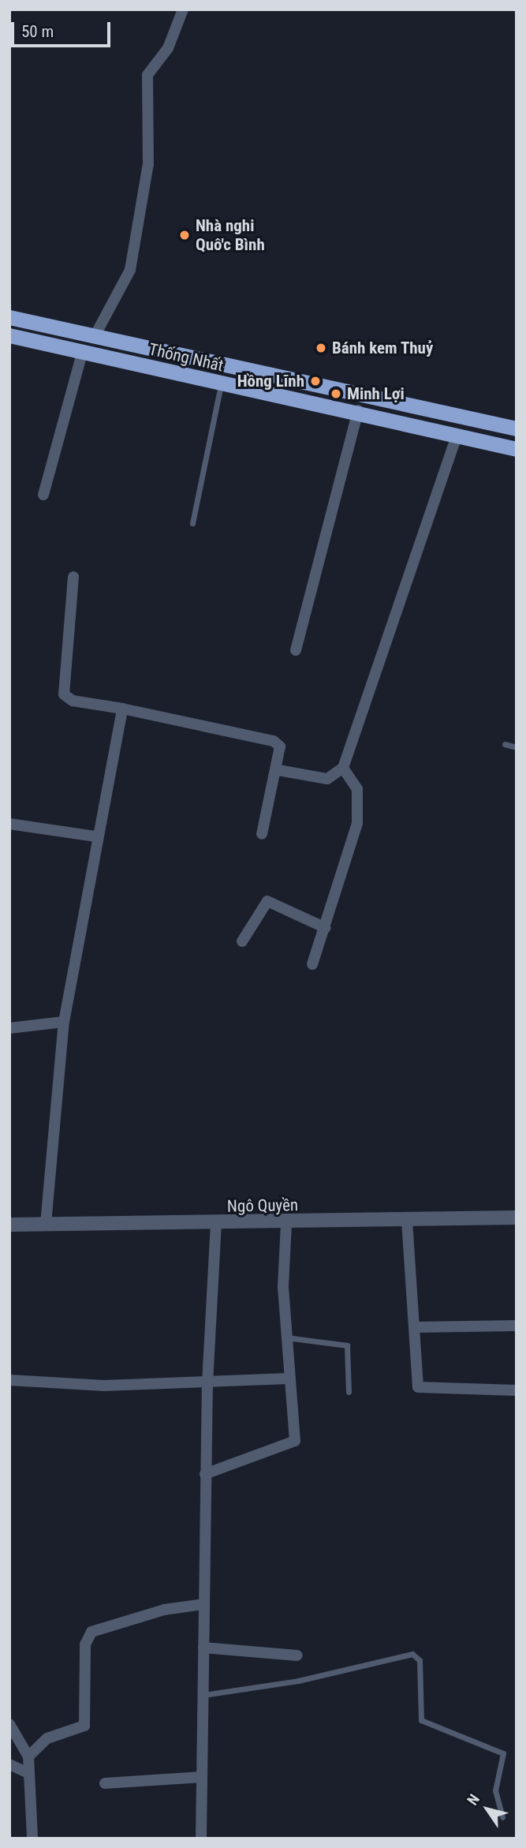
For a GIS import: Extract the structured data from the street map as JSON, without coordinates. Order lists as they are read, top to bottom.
{
  "streets": {
    "highway": ["Thống Nhất"],
    "street": ["Ngô Quyền"]
  },
  "places": [
    "Nhà nghi Quô'c Bình",
    "Bánh kem Thuỷ",
    "Hồng Lĩnh",
    "Minh Lợi"
  ],
  "scale_bar": "50 m",
  "north": "top left"
}
